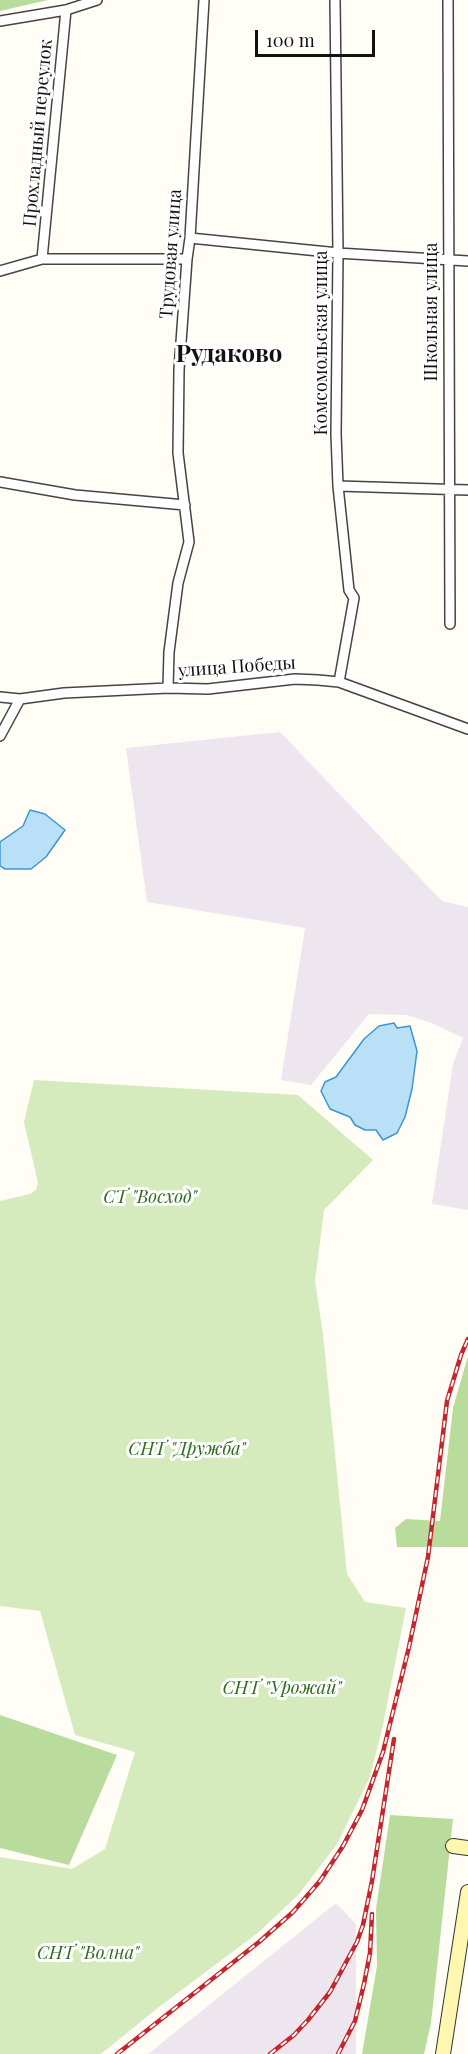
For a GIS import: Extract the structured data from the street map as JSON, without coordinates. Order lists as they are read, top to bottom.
{
  "streets": {
    "street": [
      "Прохладный переулок",
      "Трудовая улица",
      "Школьная улица",
      "Комсомольская улица",
      "улица Победы"
    ]
  },
  "crossings": [
    ["Трудовая улица", "улица Победы"],
    ["Комсомольская улица", "улица Победы"]
  ],
  "districts": ["Рудаково"],
  "parks": [
    "СТ \"Восход\"",
    "СНТ \"Дружба\"",
    "СНТ \"Урожай\"",
    "СНТ \"Волна\""
  ],
  "scale_bar": "100 m"
}
